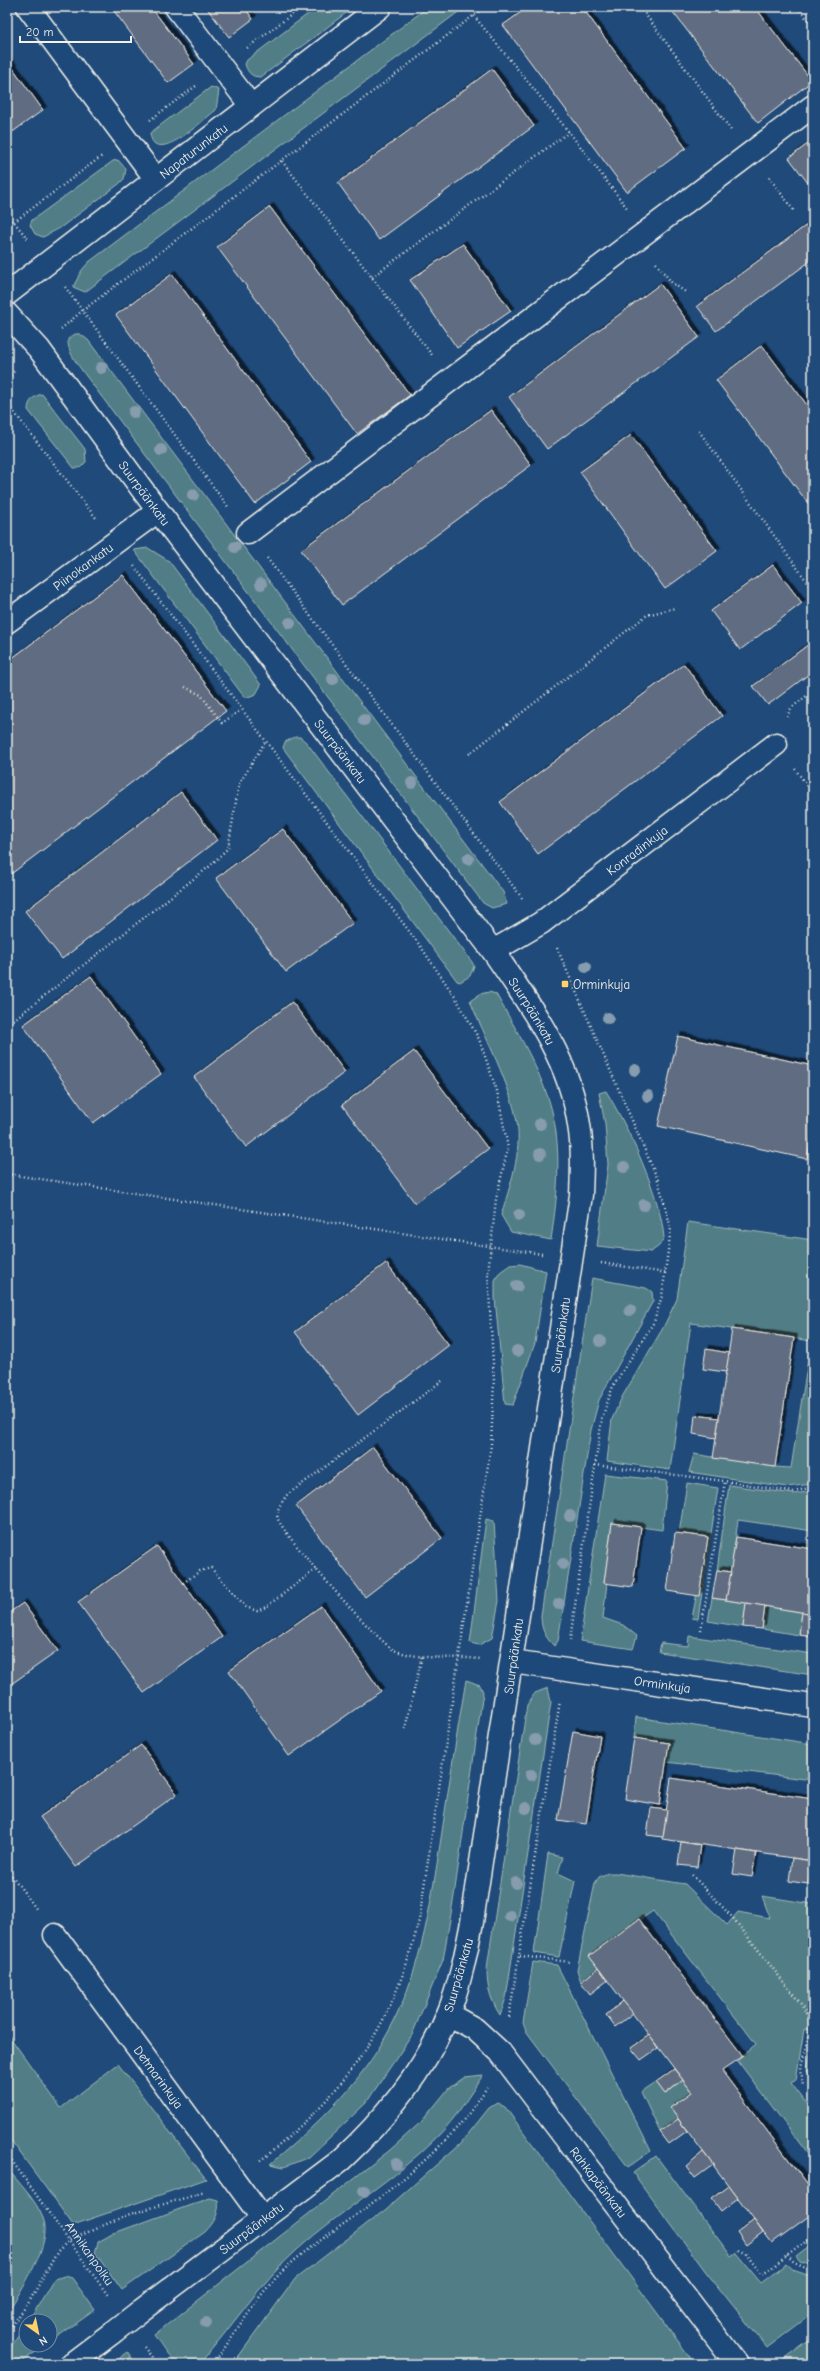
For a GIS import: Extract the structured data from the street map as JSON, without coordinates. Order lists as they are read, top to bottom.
{
  "streets": {
    "street": [
      "Napaturunkatu",
      "Suurpäänkatu",
      "Piinokankatu",
      "Konradinkuja",
      "Orminkuja",
      "Detmarinkuja",
      "Rahkapäänkatu"
    ],
    "path": ["Annikanpolku"]
  },
  "crossings": [
    ["Suurpäänkatu", "Piinokankatu"],
    ["Suurpäänkatu", "Konradinkuja"],
    ["Suurpäänkatu", "Orminkuja"],
    ["Suurpäänkatu", "Detmarinkuja"],
    ["Suurpäänkatu", "Rahkapäänkatu"]
  ],
  "places": {
    "transit": ["Orminkuja"]
  },
  "scale_bar": "20 m",
  "north": "bottom right"
}
